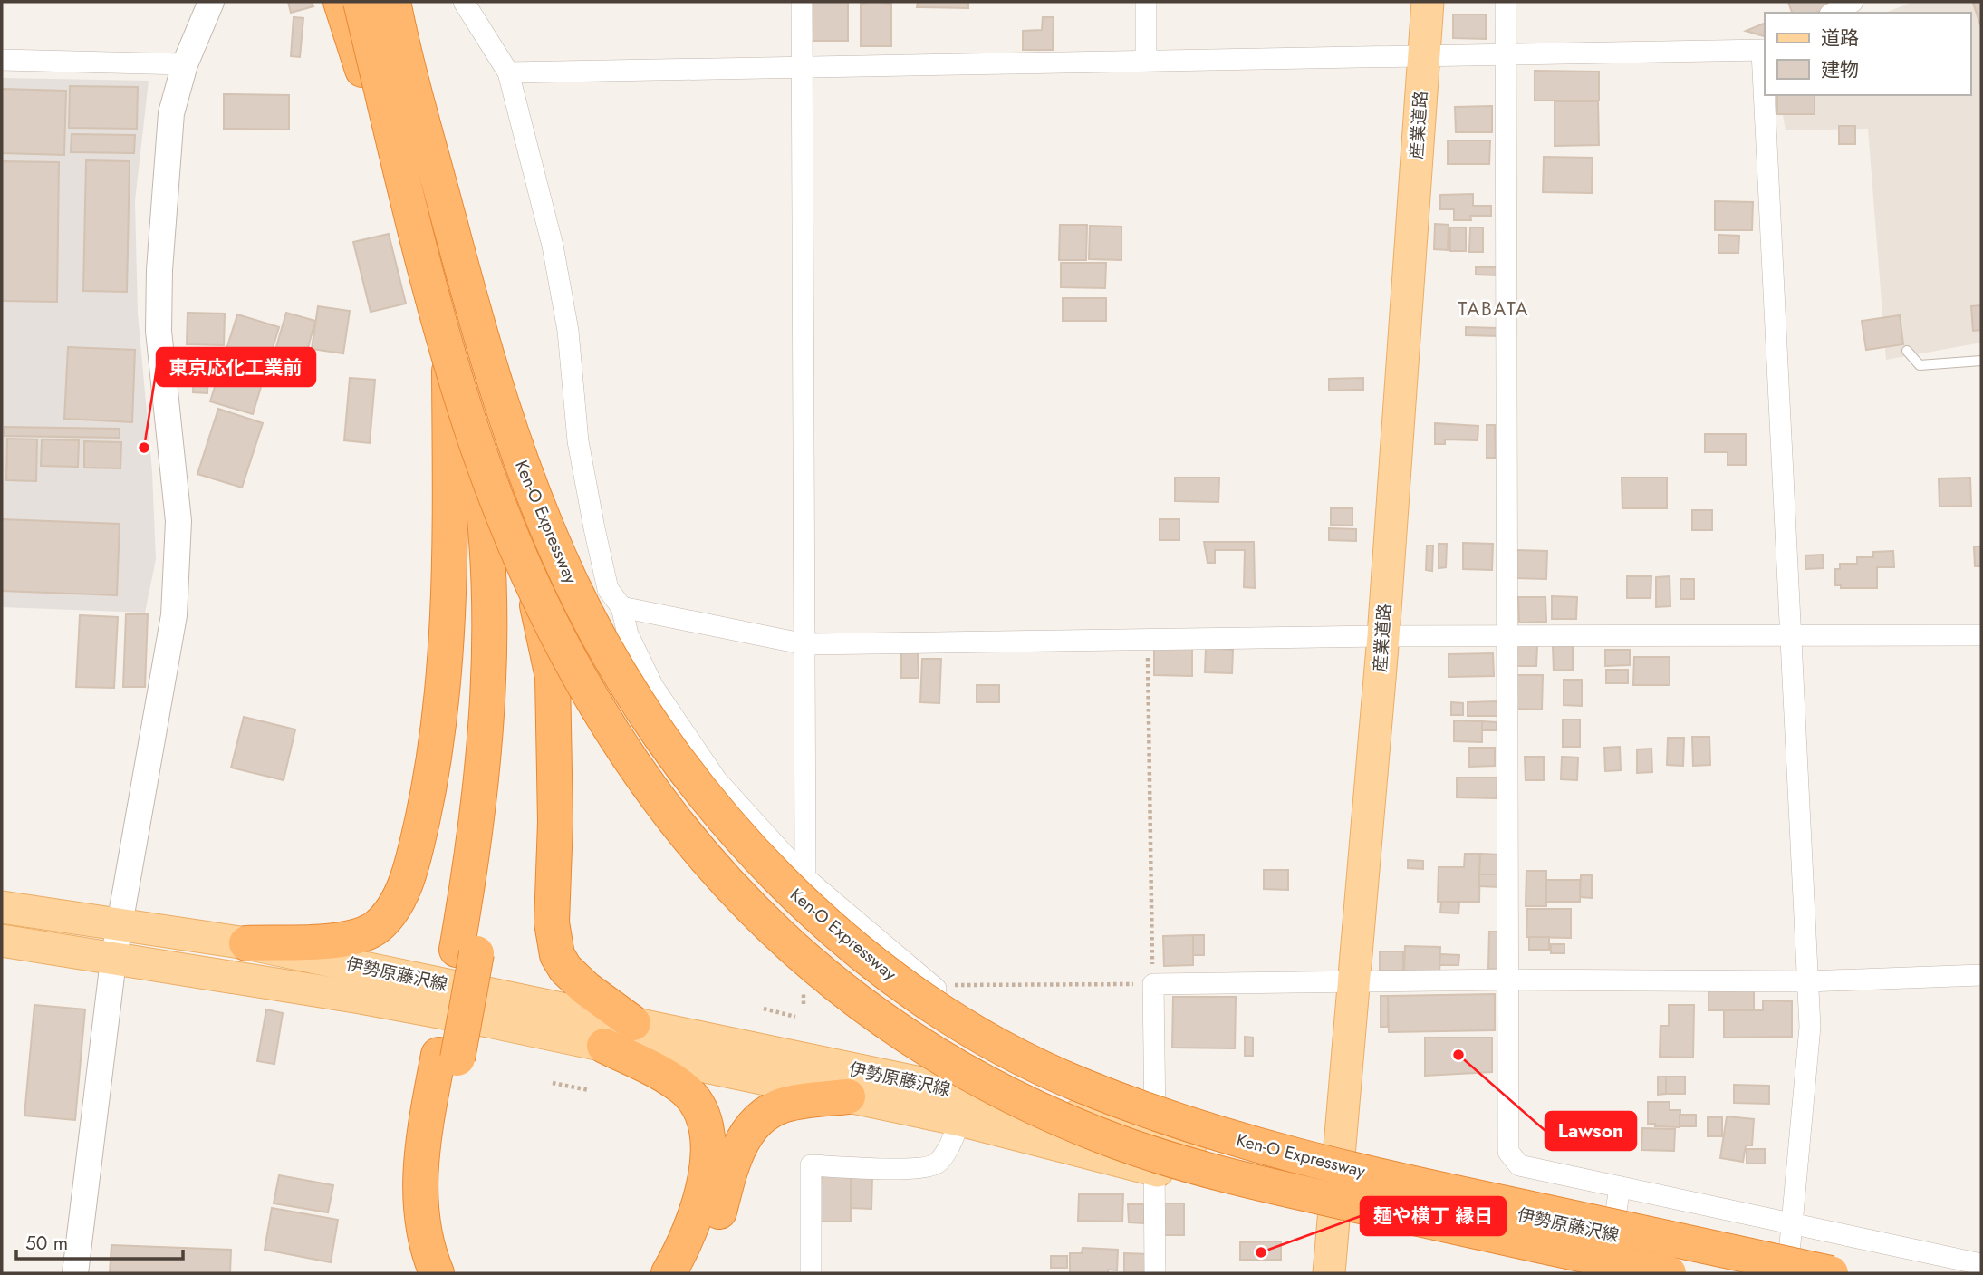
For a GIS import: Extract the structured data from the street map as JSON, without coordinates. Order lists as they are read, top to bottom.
{
  "streets": {
    "highway": ["Ken-O Expressway"],
    "main road": ["産業道路", "伊勢原藤沢線"]
  },
  "crossings": [
    ["産業道路", "伊勢原藤沢線"]
  ],
  "districts": ["TABATA"],
  "places": ["東京応化工業前", "Lawson", "麺や横丁 縁日"],
  "legend": ["道路", "建物"],
  "scale_bar": "50 m"
}
